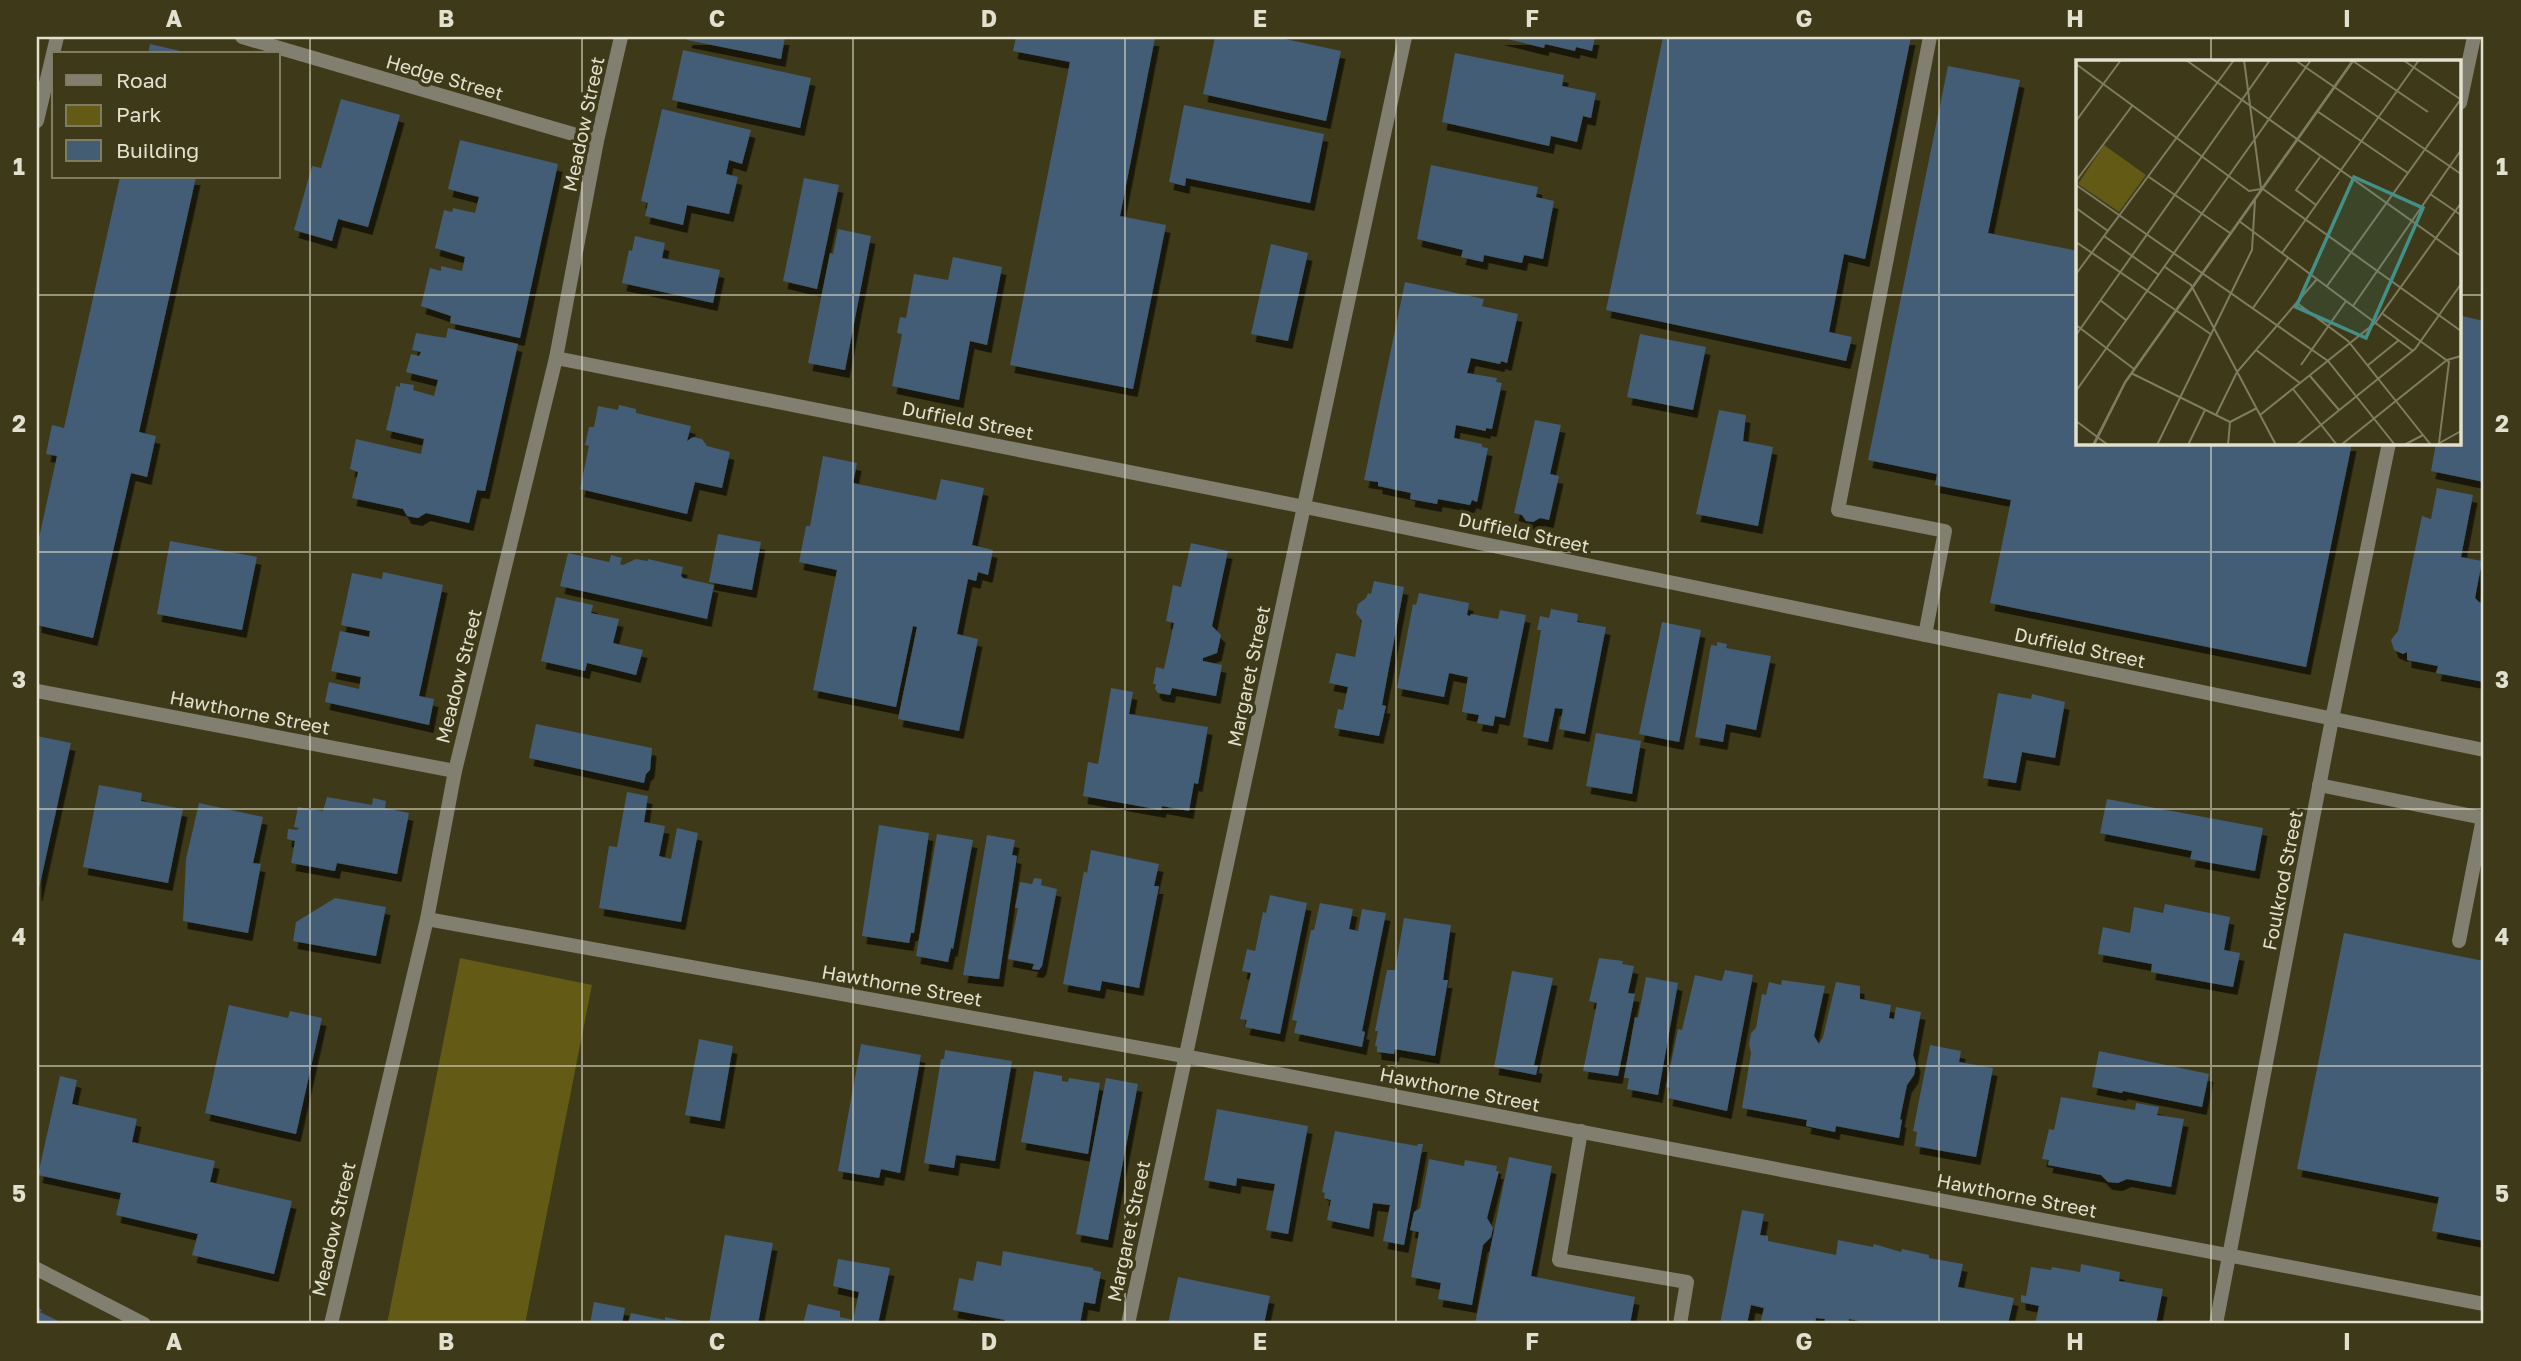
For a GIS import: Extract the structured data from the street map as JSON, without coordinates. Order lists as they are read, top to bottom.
{
  "streets": {
    "street": [
      "Hedge Street",
      "Meadow Street",
      "Duffield Street",
      "Margaret Street",
      "Hawthorne Street",
      "Foulkrod Street"
    ]
  },
  "crossings": [
    ["Hedge Street", "Meadow Street"],
    ["Meadow Street", "Duffield Street"],
    ["Meadow Street", "Hawthorne Street"],
    ["Duffield Street", "Margaret Street"],
    ["Duffield Street", "Foulkrod Street"],
    ["Margaret Street", "Hawthorne Street"],
    ["Hawthorne Street", "Foulkrod Street"]
  ],
  "legend": ["Road", "Park", "Building"],
  "grid": {
    "columns": [
      "A",
      "B",
      "C",
      "D",
      "E",
      "F",
      "G",
      "H",
      "I"
    ],
    "rows": [
      "1",
      "2",
      "3",
      "4",
      "5"
    ]
  }
}
